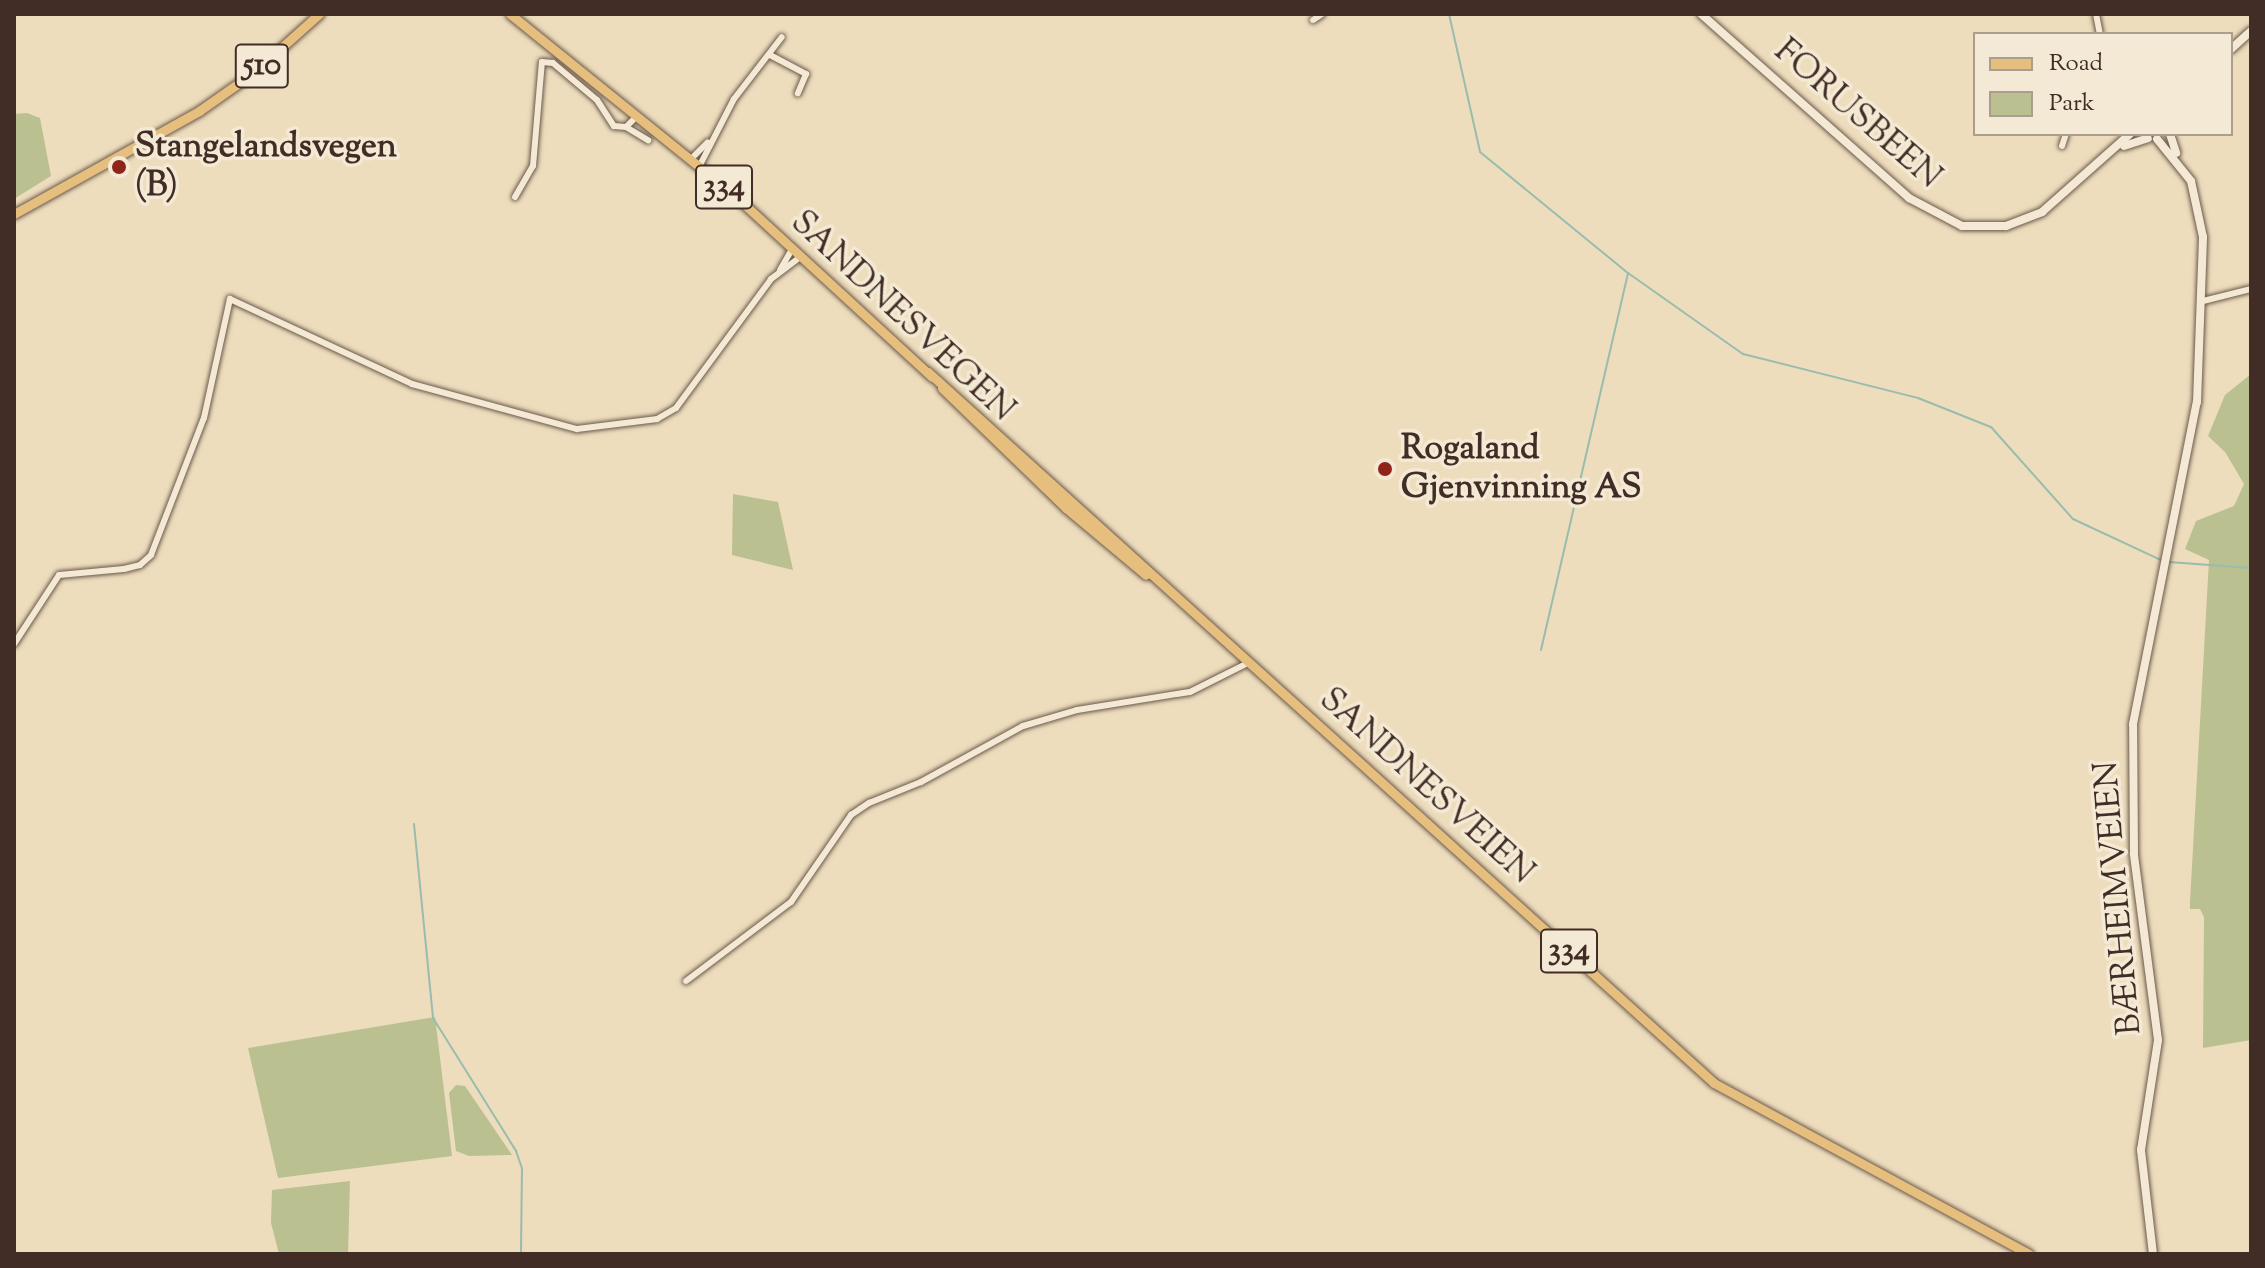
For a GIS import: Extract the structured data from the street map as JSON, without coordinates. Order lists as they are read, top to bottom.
{
  "streets": {
    "main road": [
      "510",
      "FORUSBEEN",
      "334",
      "SANDNESVEGEN",
      "SANDNESVEIEN",
      "BÆRHEIMVEIEN"
    ]
  },
  "crossings": [
    ["SANDNESVEGEN", "SANDNESVEIEN"]
  ],
  "places": ["Stangelandsvegen (B)", "Rogaland Gjenvinning AS"],
  "legend": ["Road", "Park"]
}
